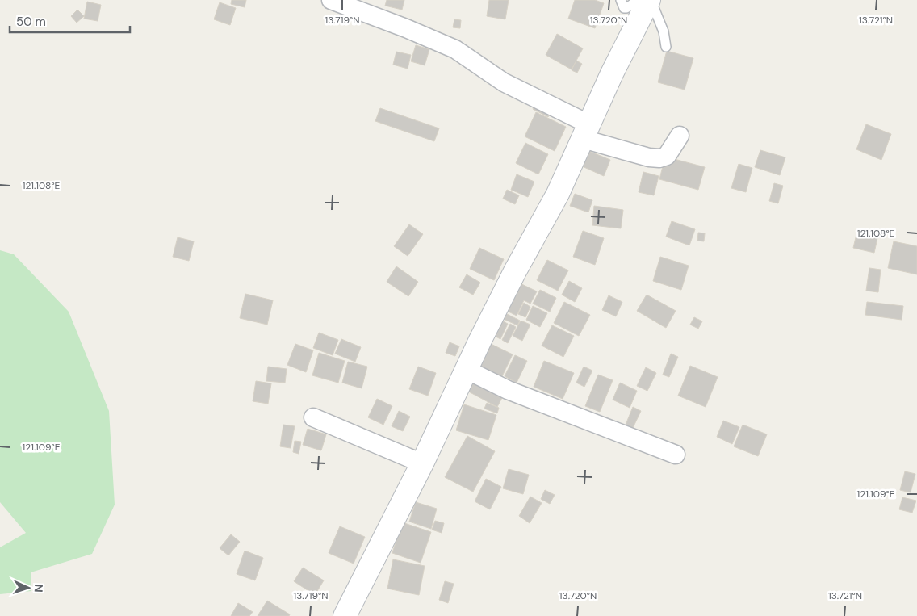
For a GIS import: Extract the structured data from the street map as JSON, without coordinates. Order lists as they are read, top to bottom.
{
  "scale_bar": "50 m",
  "north": "right",
  "coordinates": [
    "13.719°N",
    "13.720°N",
    "13.721°N",
    "121.108°E",
    "121.109°E"
  ]
}
